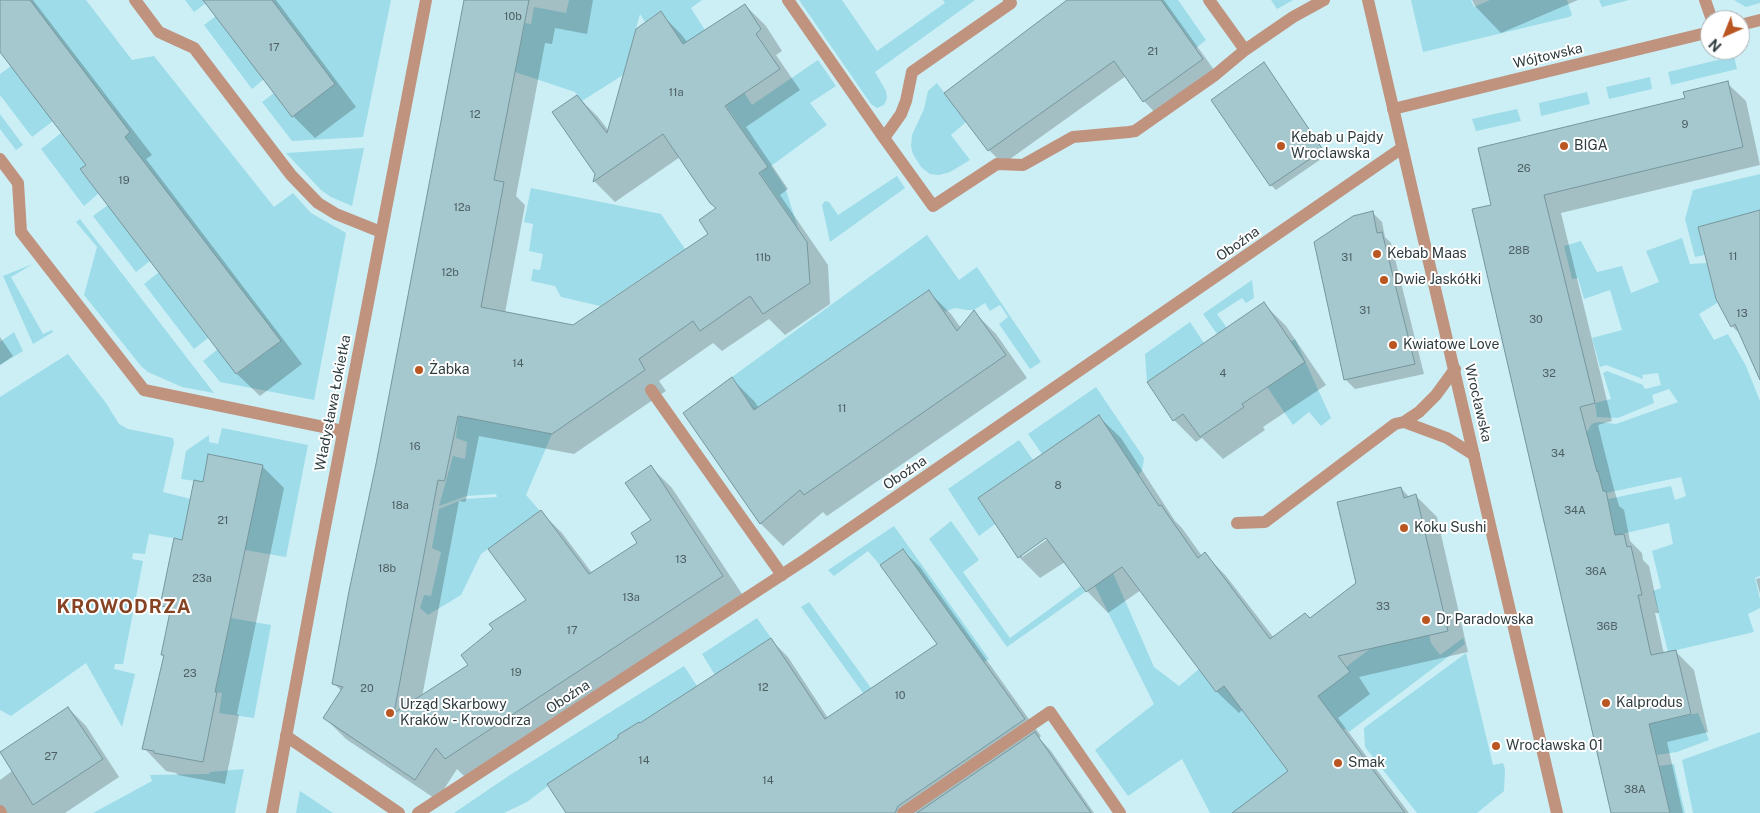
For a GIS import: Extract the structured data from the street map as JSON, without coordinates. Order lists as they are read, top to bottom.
{
  "streets": {
    "street": [
      "Wójtowska",
      "Oboźna",
      "Władysława Łokietka",
      "Wrocławska"
    ]
  },
  "crossings": [
    ["Wójtowska", "Wrocławska"],
    ["Oboźna", "Wrocławska"]
  ],
  "districts": ["KROWODRZA"],
  "places": [
    "Kebab u Pajdy Wroclawska",
    "BIGA",
    "Kebab Maas",
    "Dwie Jaskółki",
    "Kwiatowe Love",
    "Żabka",
    "Koku Sushi",
    "Dr Paradowska",
    "Kalprodus",
    "Urząd Skarbowy Kraków - Krowodrza",
    "Wrocławska 01",
    "Smak"
  ],
  "house_numbers": [
    "10b",
    "17",
    "21",
    "11a",
    "12",
    "9",
    "26",
    "19",
    "12a",
    "28B",
    "11",
    "11b",
    "31",
    "12b",
    "31",
    "13",
    "30",
    "14",
    "4",
    "32",
    "11",
    "16",
    "34",
    "8",
    "18a",
    "34A",
    "21",
    "13",
    "18b",
    "36A",
    "23a",
    "13a",
    "33",
    "36B",
    "17",
    "19",
    "23",
    "12",
    "20",
    "10",
    "27",
    "14",
    "14",
    "38A"
  ],
  "north": "bottom left"
}
